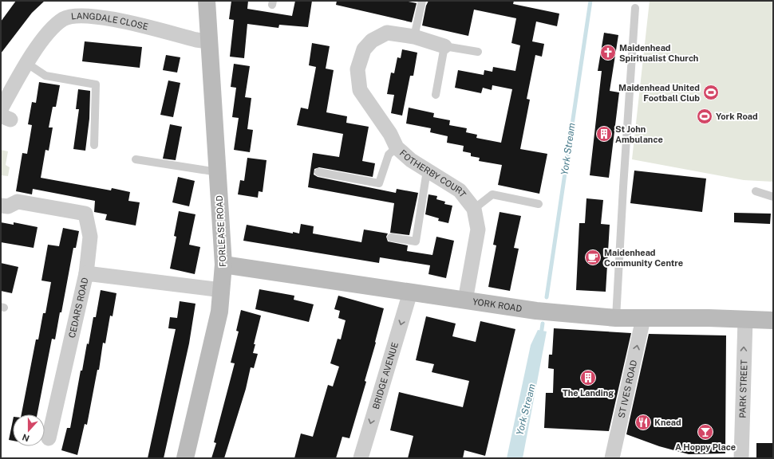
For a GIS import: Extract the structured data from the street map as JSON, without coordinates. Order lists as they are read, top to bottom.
{
  "streets": {
    "street": [
      "LANGDALE CLOSE",
      "FOTHERBY COURT",
      "FORLEASE ROAD",
      "YORK ROAD",
      "CEDARS ROAD",
      "BRIDGE AVENUE",
      "ST IVES ROAD",
      "PARK STREET"
    ]
  },
  "crossings": [
    ["LANGDALE CLOSE", "FORLEASE ROAD"],
    ["FOTHERBY COURT", "YORK ROAD"],
    ["FORLEASE ROAD", "YORK ROAD"],
    ["FORLEASE ROAD", "CEDARS ROAD"],
    ["YORK ROAD", "BRIDGE AVENUE"],
    ["YORK ROAD", "ST IVES ROAD"],
    ["YORK ROAD", "PARK STREET"]
  ],
  "one_way": ["BRIDGE AVENUE", "ST IVES ROAD", "PARK STREET"],
  "water": ["York Stream"],
  "places": {
    "church": ["Maidenhead Spiritualist Church"],
    "sports": ["Maidenhead United Football Club", "York Road"],
    "building": ["St John Ambulance", "The Landing"],
    "cafe": ["Maidenhead Community Centre"],
    "restaurant": ["Knead"],
    "bar": ["A Hoppy Place"]
  },
  "north": "bottom"
}
